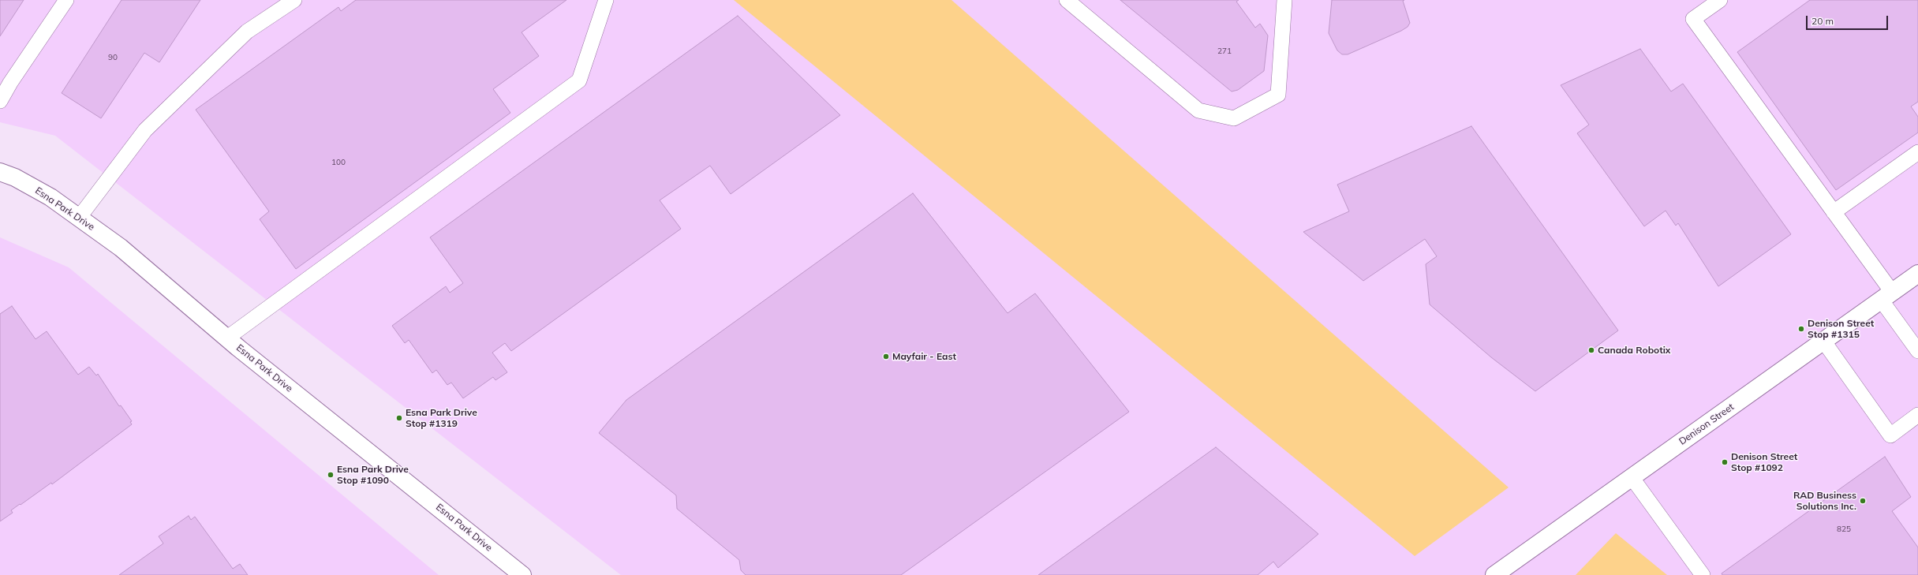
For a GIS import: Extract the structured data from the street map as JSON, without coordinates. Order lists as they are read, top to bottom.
{
  "streets": {
    "street": ["Esna Park Drive", "Denison Street"]
  },
  "places": [
    "Denison Street Stop #1315",
    "Canada Robotix",
    "Mayfair - East",
    "Esna Park Drive Stop #1319",
    "Denison Street Stop #1092",
    "Esna Park Drive Stop #1090",
    "RAD Business Solutions Inc."
  ],
  "house_numbers": [
    "271",
    "90",
    "100",
    "825"
  ],
  "scale_bar": "20 m"
}
